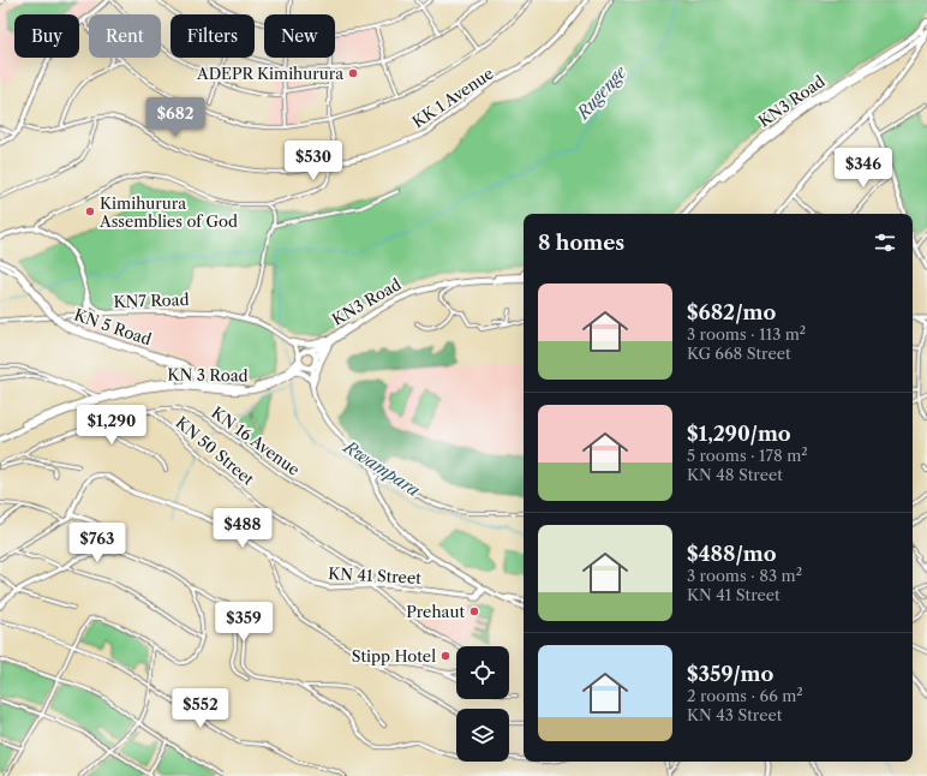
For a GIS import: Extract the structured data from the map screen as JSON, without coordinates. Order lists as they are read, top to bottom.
{
  "streets": {
    "highway": ["KN3 Road", "KN 3 Road"],
    "main road": [
      "KK 1 Avenue",
      "KN7 Road",
      "KN 5 Road",
      "KN 41 Street"
    ],
    "street": ["KN 16 Avenue", "KN 50 Street"]
  },
  "crossings": [
    ["KN3 Road", "KN7 Road"],
    ["KN3 Road", "KN 3 Road"],
    ["KN7 Road", "KN 3 Road"],
    ["KN 5 Road", "KN 3 Road"],
    ["KN 16 Avenue", "KN 50 Street"],
    ["KN 50 Street", "KN 41 Street"]
  ],
  "water": ["Rugenge", "Rwampara"],
  "places": [
    "ADEPR Kimihurura",
    "Kimihurura Assemblies of God",
    "Prehaut",
    "Stipp Hotel"
  ],
  "page": {
    "chip": [
      "Buy",
      "Rent",
      "Filters",
      "New"
    ],
    "price": [
      "$682",
      "$530",
      "$346",
      "$1,290",
      "$488",
      "$763",
      "$359",
      "$552"
    ],
    "heading": "8 homes",
    "list": [
      {
        "name": "$682/mo",
        "note": "3 rooms · 113 m² · KG 668 Street"
      },
      {
        "name": "$1,290/mo",
        "note": "5 rooms · 178 m² · KN 48 Street"
      },
      {
        "name": "$488/mo",
        "note": "3 rooms · 83 m² · KN 41 Street"
      },
      {
        "name": "$359/mo",
        "note": "2 rooms · 66 m² · KN 43 Street"
      }
    ]
  }
}
